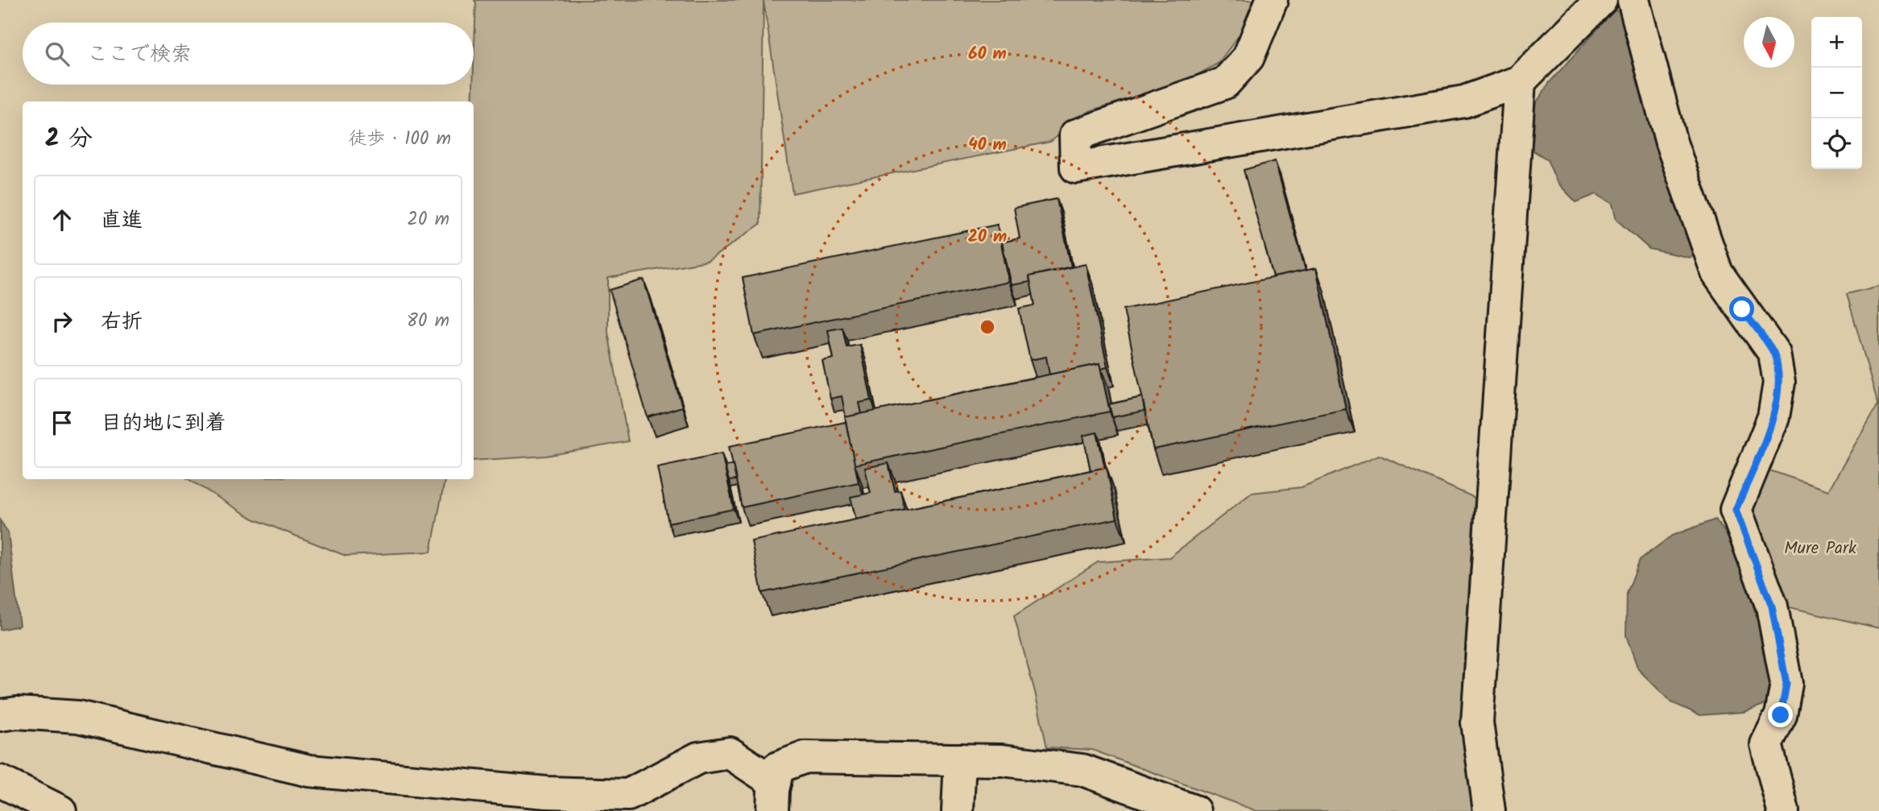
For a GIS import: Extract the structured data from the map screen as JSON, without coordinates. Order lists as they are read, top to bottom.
{
  "parks": ["Mure Park"],
  "north": "bottom",
  "page": {
    "map_buttons": ["+", "−"],
    "search": "ここで検索",
    "heading": ["2 分", "徒歩 · 100 m"],
    "list": [
      ["直進", "20 m"],
      ["右折", "80 m"],
      "目的地に到着"
    ]
  },
  "rings": ["60 m", "40 m", "20 m"]
}
